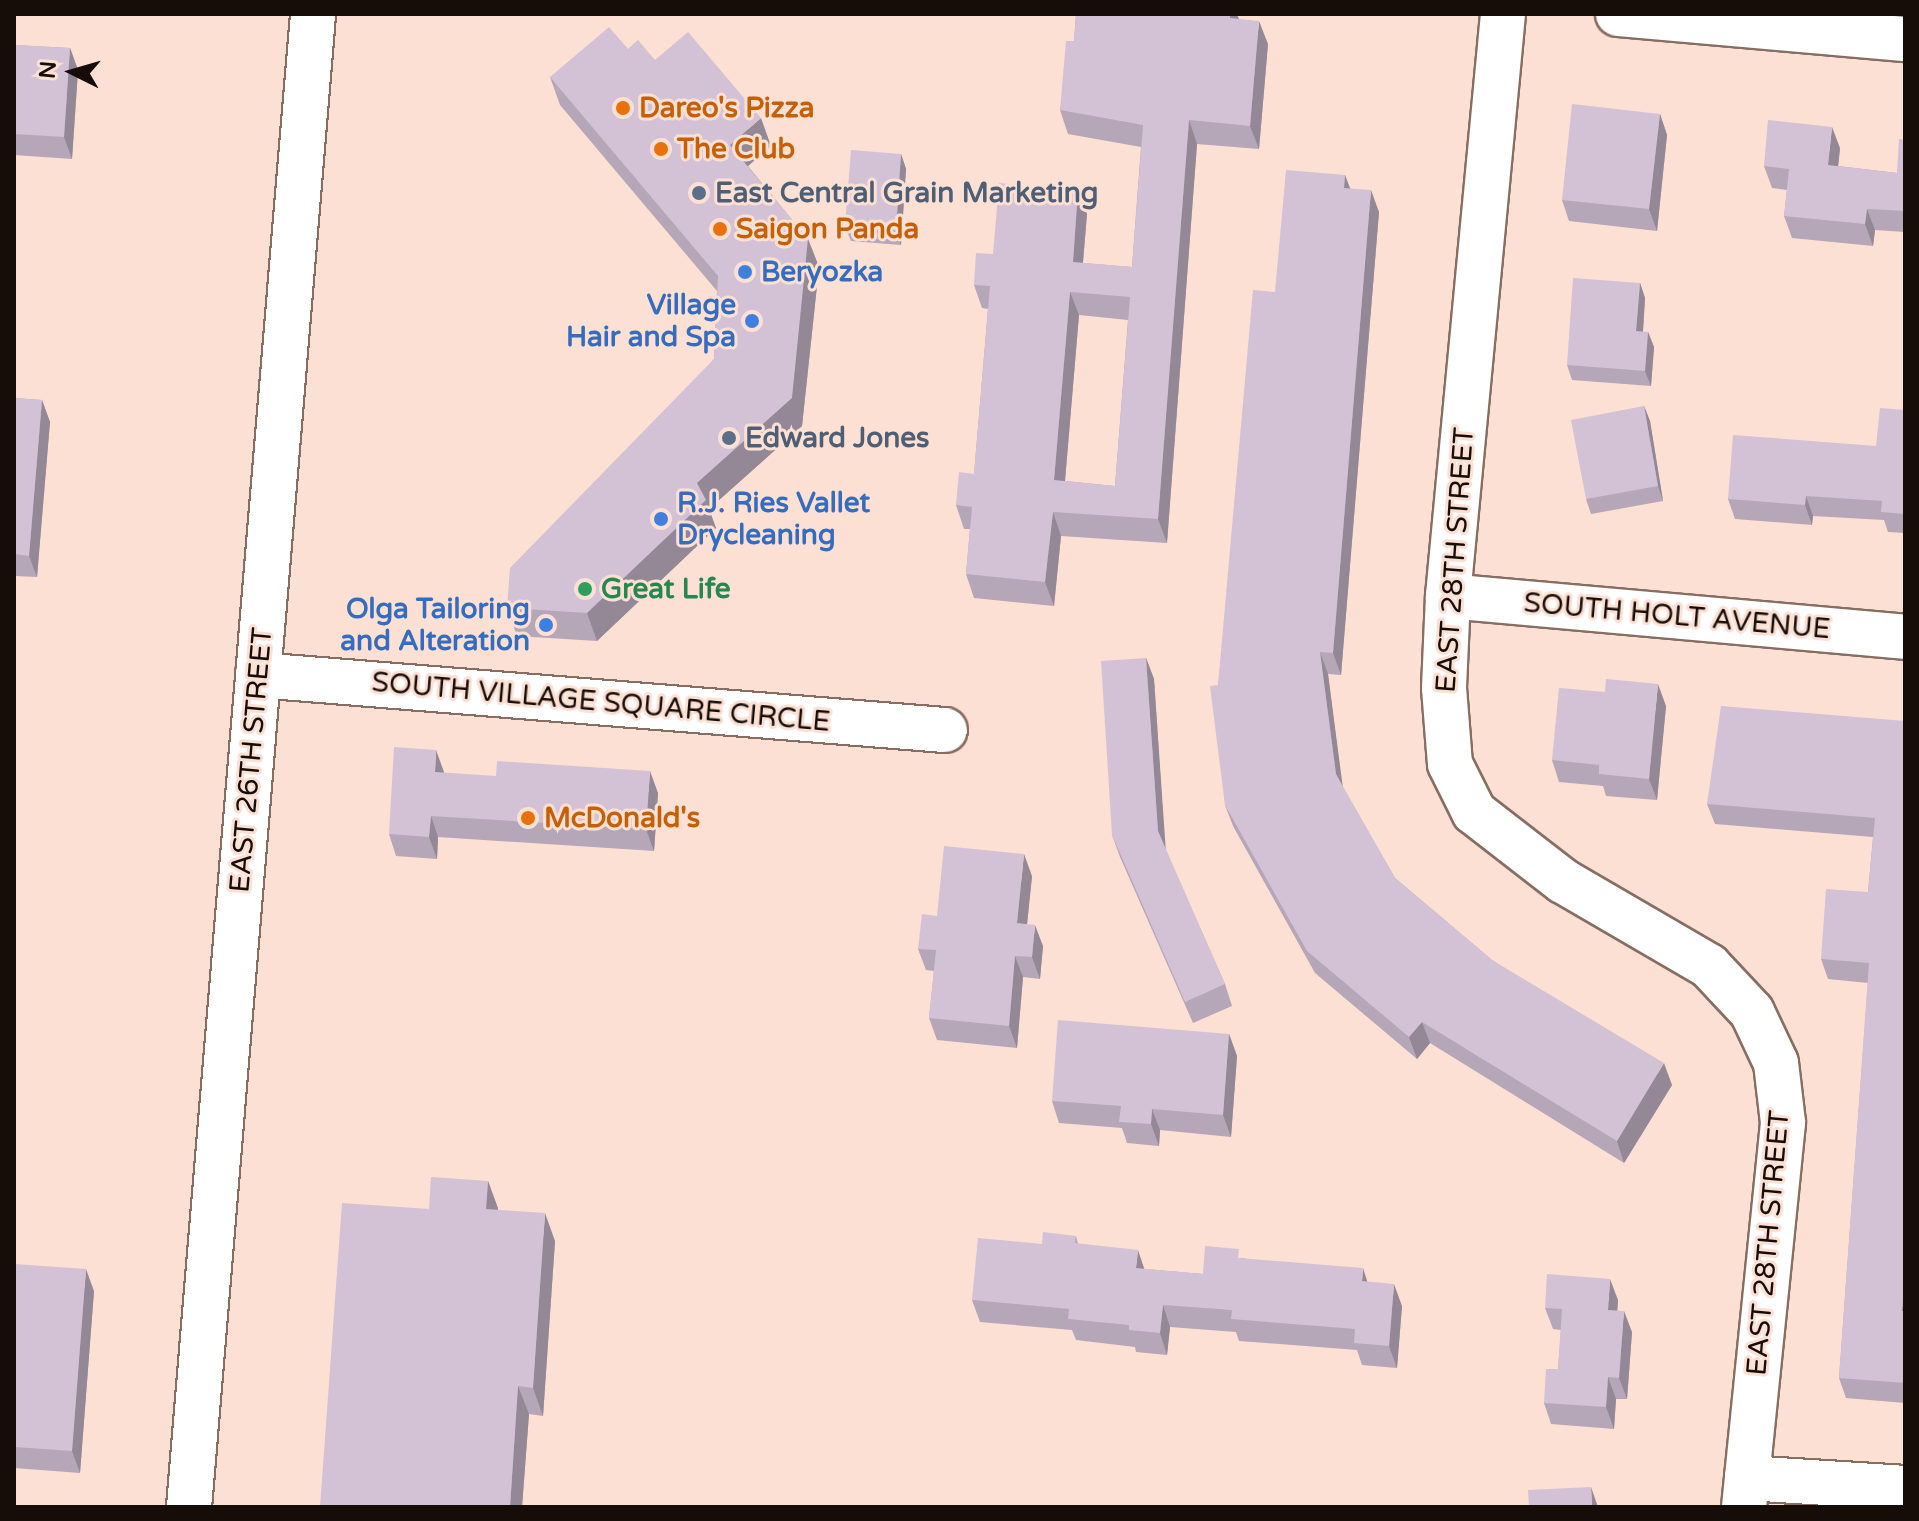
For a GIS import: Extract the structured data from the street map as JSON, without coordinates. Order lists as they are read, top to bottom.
{
  "streets": {
    "street": [
      "EAST 28TH STREET",
      "SOUTH HOLT AVENUE",
      "SOUTH VILLAGE SQUARE CIRCLE",
      "EAST 26TH STREET"
    ]
  },
  "crossings": [
    ["EAST 28TH STREET", "SOUTH HOLT AVENUE"],
    ["SOUTH VILLAGE SQUARE CIRCLE", "EAST 26TH STREET"]
  ],
  "places": [
    "Dareo's Pizza",
    "The Club",
    "East Central Grain Marketing",
    "Saigon Panda",
    "Beryozka",
    "Village Hair and Spa",
    "Edward Jones",
    "R.J. Ries Vallet Drycleaning",
    "Great Life",
    "Olga Tailoring and Alteration",
    "McDonald's"
  ],
  "north": "left"
}
